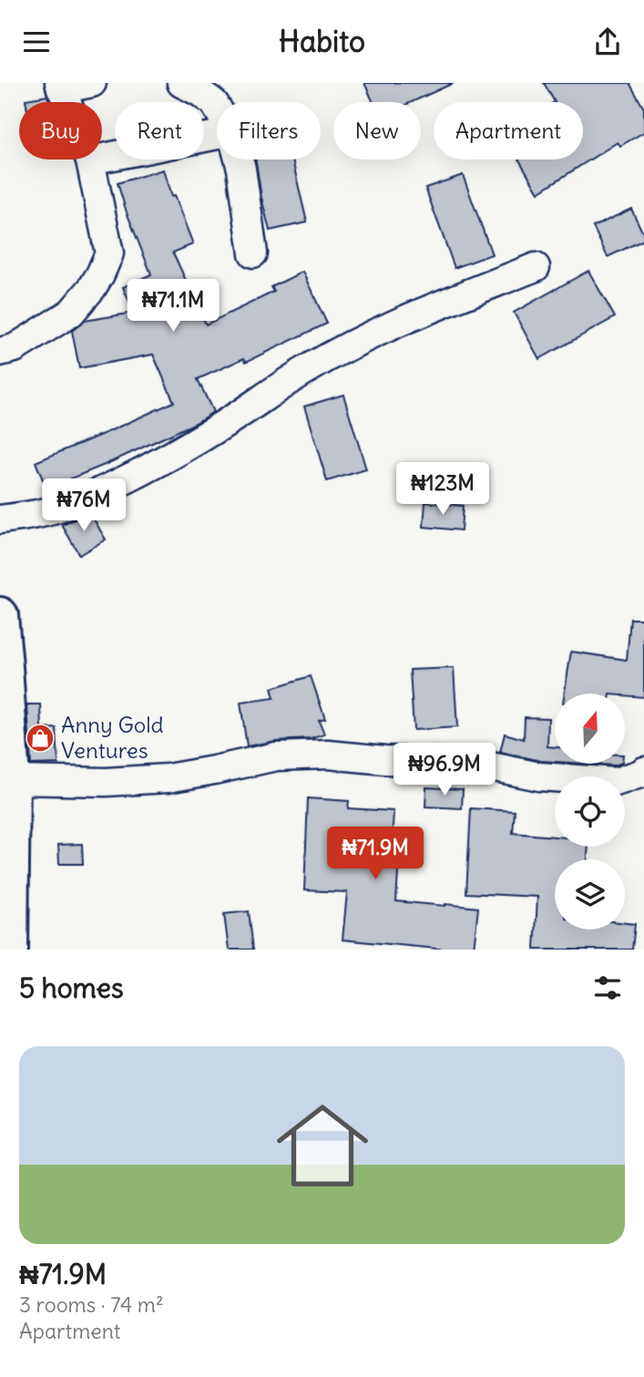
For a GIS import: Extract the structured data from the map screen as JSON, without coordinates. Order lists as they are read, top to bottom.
{
  "places": {
    "shop": ["Anny Gold Ventures"]
  },
  "north": "top",
  "page": {
    "header": "Habito",
    "chip": [
      "Buy",
      "Rent",
      "Filters",
      "New",
      "Apartment"
    ],
    "price": [
      "₦71.1M",
      "₦123M",
      "₦76M",
      "₦96.9M",
      "₦71.9M"
    ],
    "heading": "5 homes",
    "list": [
      {
        "name": "₦71.9M",
        "note": "3 rooms · 74 m² · Apartment"
      }
    ]
  }
}
